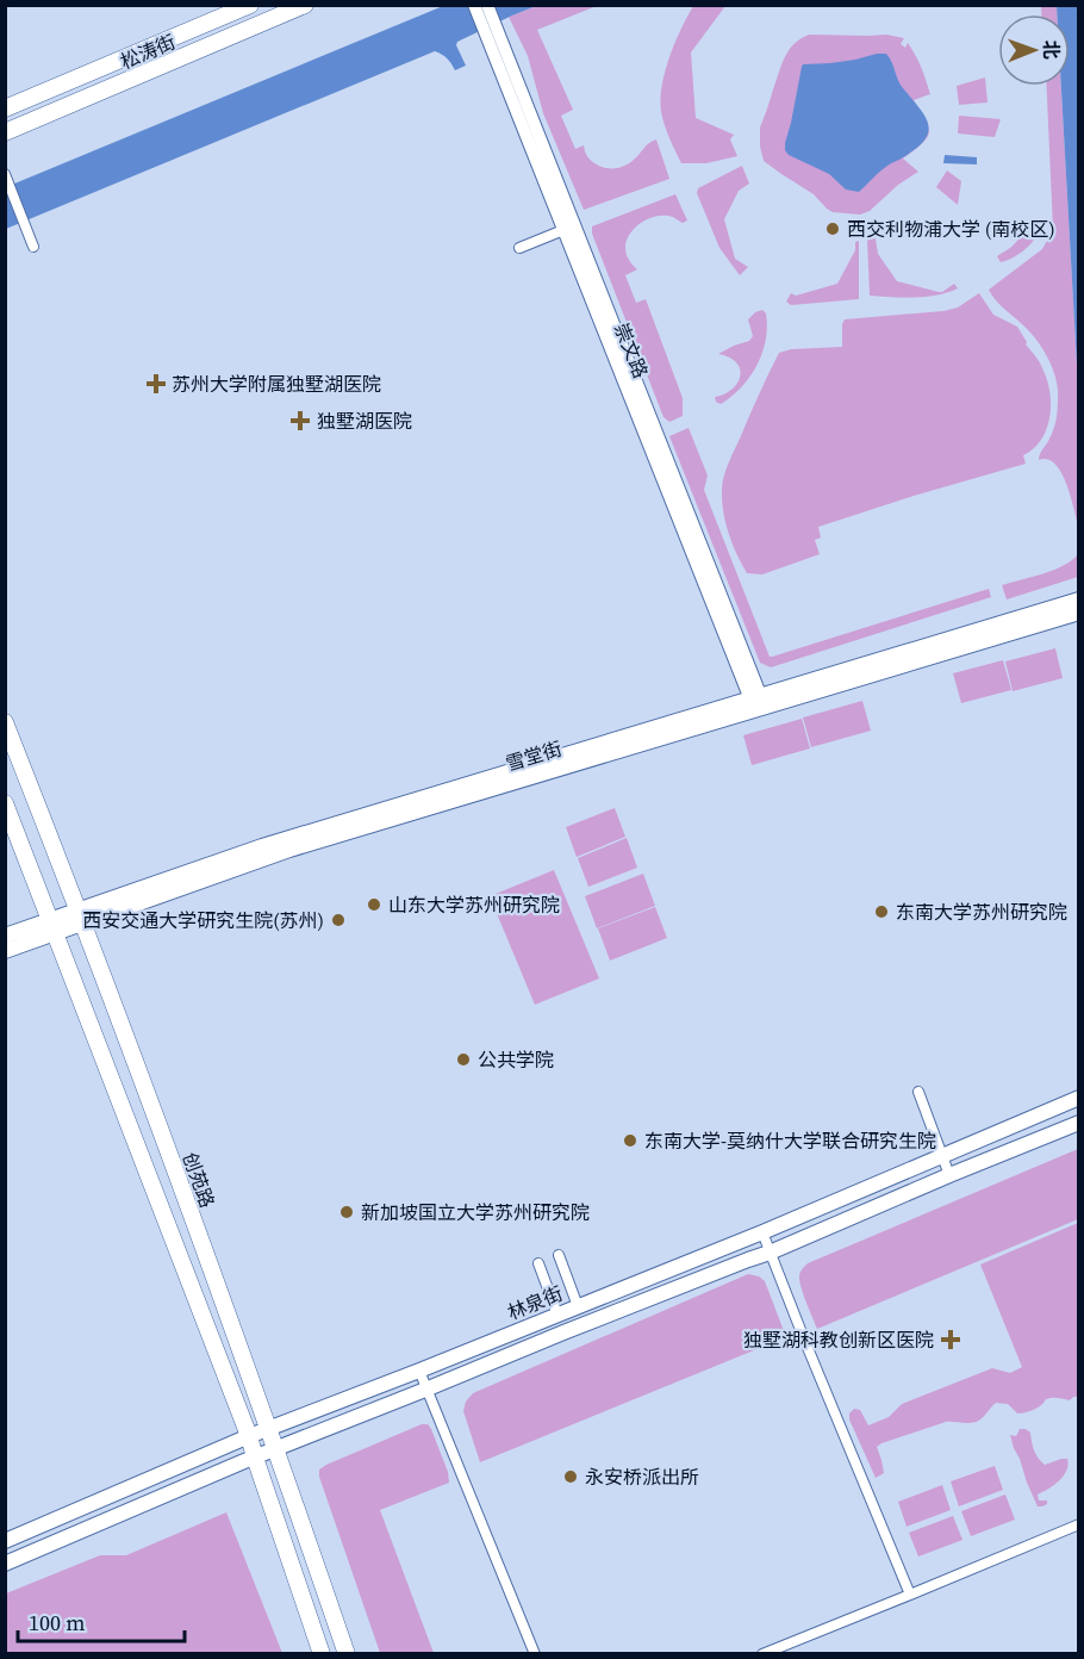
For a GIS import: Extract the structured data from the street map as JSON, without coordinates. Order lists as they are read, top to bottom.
{
  "streets": {
    "main road": [
      "松涛街",
      "雪堂街",
      "创苑路",
      "林泉街"
    ],
    "street": ["崇文路"]
  },
  "crossings": [
    ["崇文路", "雪堂街"],
    ["雪堂街", "创苑路"],
    ["创苑路", "林泉街"]
  ],
  "places": {
    "other": [
      "西交利物浦大学 (南校区)",
      "山东大学苏州研究院",
      "东南大学苏州研究院",
      "西安交通大学研究生院(苏州)",
      "公共学院",
      "东南大学-莫纳什大学联合研究生院",
      "新加坡国立大学苏州研究院",
      "永安桥派出所"
    ],
    "health": ["苏州大学附属独墅湖医院", "独墅湖医院", "独墅湖科教创新区医院"]
  },
  "scale_bar": "100 m",
  "north": "right"
}
